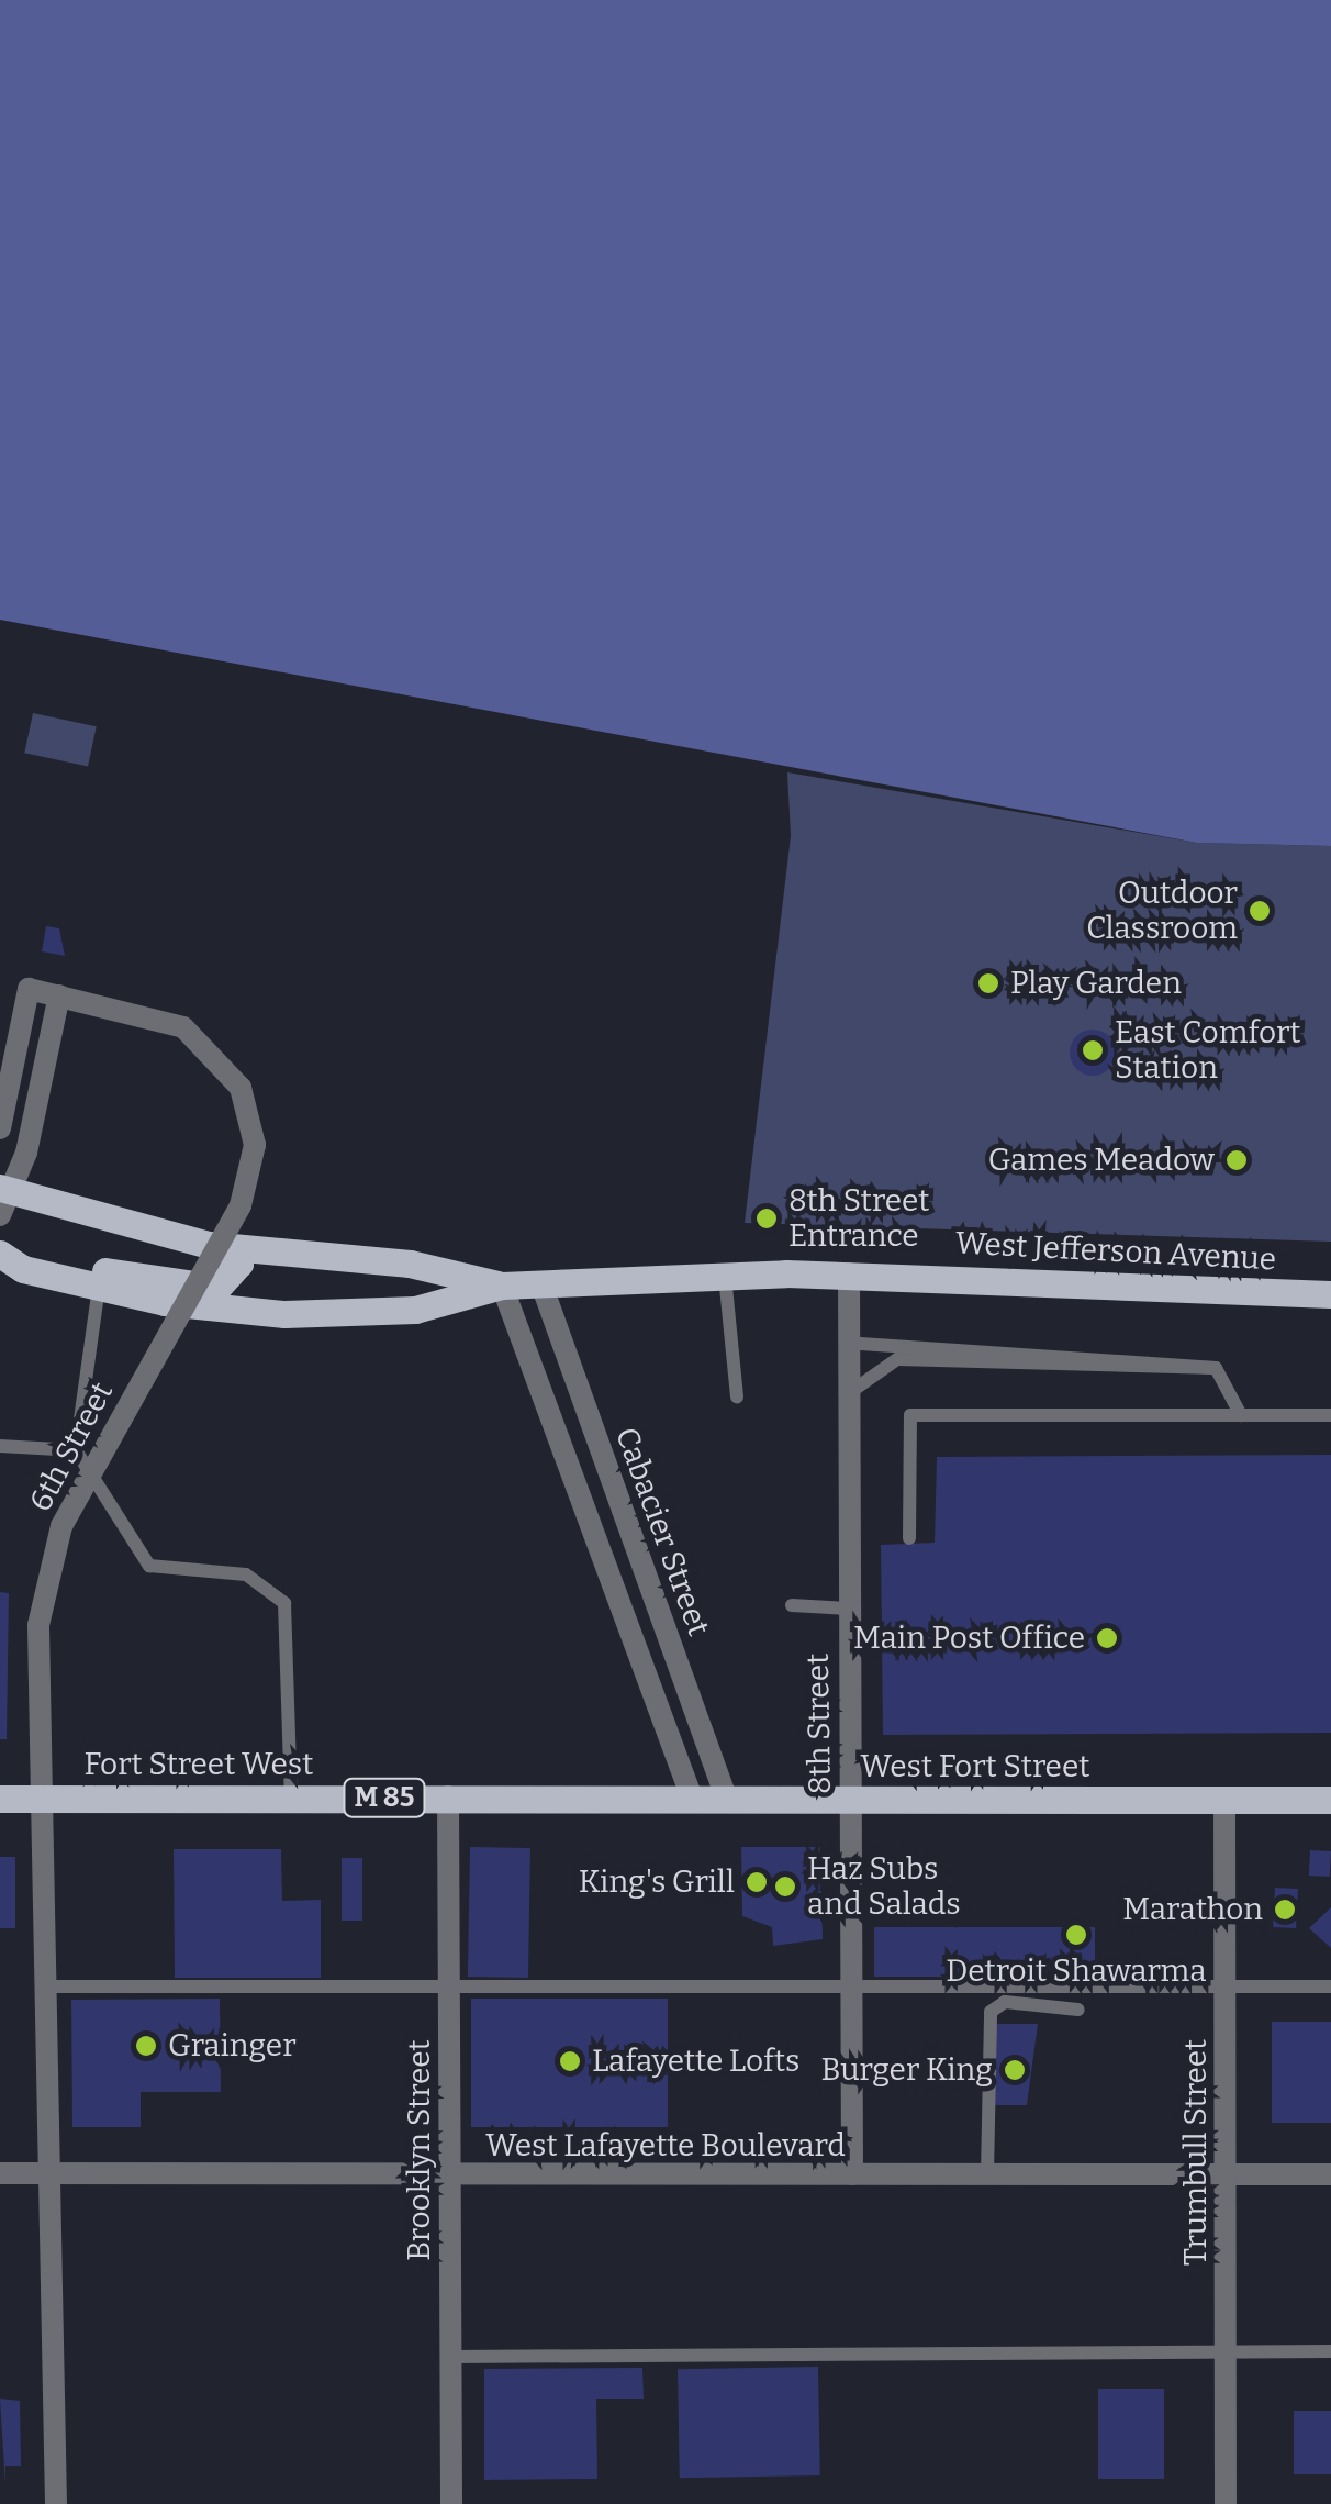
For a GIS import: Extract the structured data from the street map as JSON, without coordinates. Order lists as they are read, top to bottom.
{
  "streets": {
    "main road": [
      "West Jefferson Avenue",
      "Fort Street West",
      "West Fort Street",
      "M 85"
    ],
    "street": [
      "6th Street",
      "Cabacier Street",
      "8th Street",
      "West Lafayette Boulevard",
      "Brooklyn Street",
      "Trumbull Street"
    ]
  },
  "crossings": [
    ["West Jefferson Avenue", "Cabacier Street"],
    ["West Jefferson Avenue", "8th Street"],
    ["6th Street", "Fort Street West"],
    ["6th Street", "West Lafayette Boulevard"],
    ["Cabacier Street", "Fort Street West"],
    ["Cabacier Street", "West Fort Street"],
    ["8th Street", "West Fort Street"],
    ["8th Street", "West Lafayette Boulevard"],
    ["Fort Street West", "West Fort Street"],
    ["Fort Street West", "Brooklyn Street"],
    ["West Fort Street", "M 85"],
    ["West Fort Street", "Trumbull Street"],
    ["M 85", "Trumbull Street"],
    ["West Lafayette Boulevard", "Brooklyn Street"],
    ["West Lafayette Boulevard", "Trumbull Street"]
  ],
  "places": [
    "Outdoor Classroom",
    "Play Garden",
    "East Comfort Station",
    "Games Meadow",
    "8th Street Entrance",
    "Main Post Office",
    "King's Grill",
    "Haz Subs and Salads",
    "Marathon",
    "Detroit Shawarma",
    "Grainger",
    "Lafayette Lofts",
    "Burger King"
  ]
}
